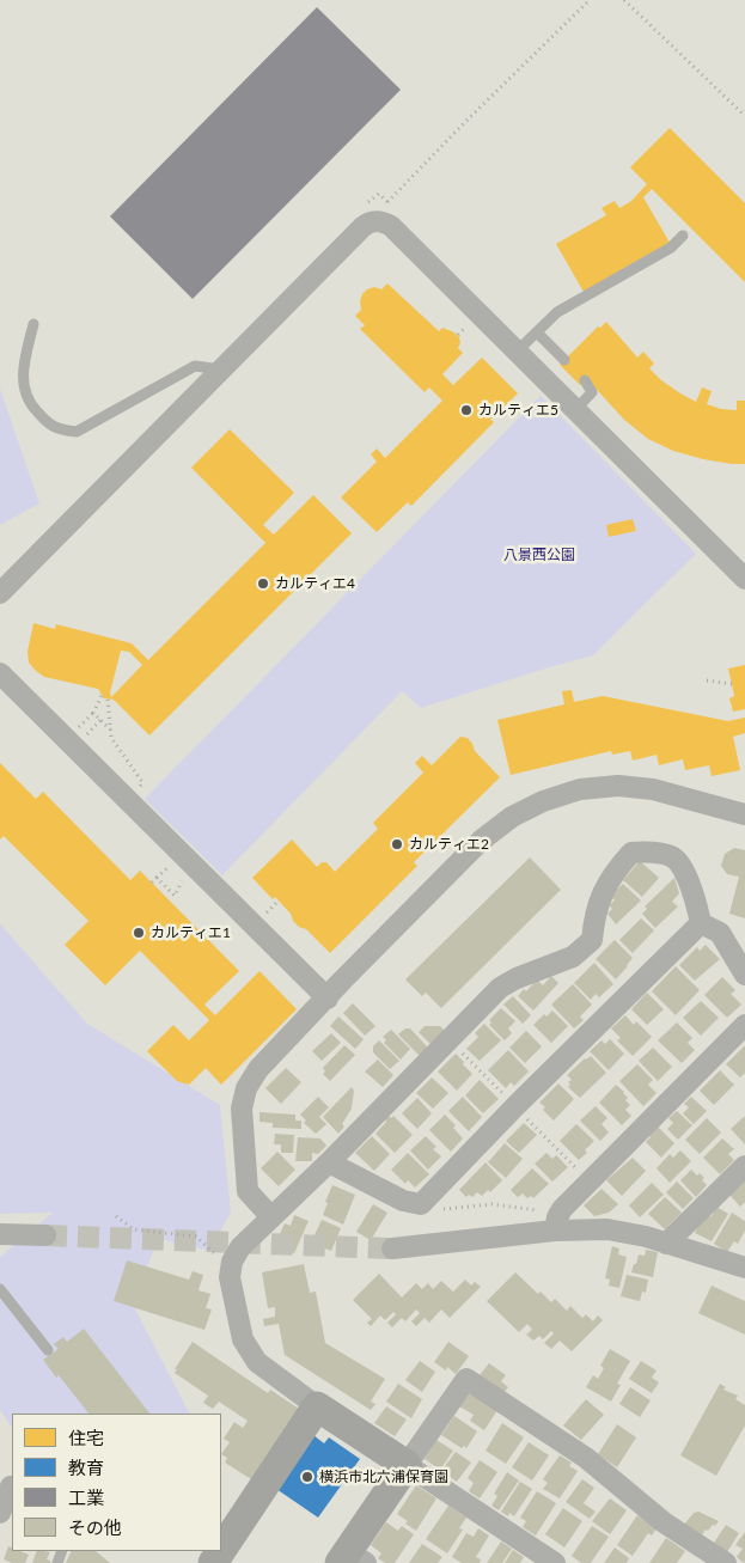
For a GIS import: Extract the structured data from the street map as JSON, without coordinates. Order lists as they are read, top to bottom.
{
  "parks": ["八景西公園"],
  "places": [
    "カルティエ5",
    "カルティエ4",
    "カルティエ2",
    "カルティエ1",
    "横浜市北六浦保育園"
  ],
  "legend": [
    "住宅",
    "教育",
    "工業",
    "その他"
  ]
}
